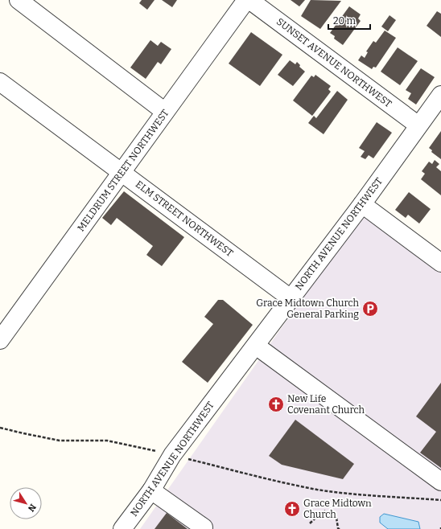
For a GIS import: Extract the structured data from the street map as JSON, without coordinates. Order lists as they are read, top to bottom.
{
  "streets": {
    "street": [
      "SUNSET AVENUE NORTHWEST",
      "MELDRUM STREET NORTHWEST",
      "ELM STREET NORTHWEST",
      "NORTH AVENUE NORTHWEST"
    ]
  },
  "crossings": [
    ["SUNSET AVENUE NORTHWEST", "NORTH AVENUE NORTHWEST"],
    ["MELDRUM STREET NORTHWEST", "ELM STREET NORTHWEST"],
    ["ELM STREET NORTHWEST", "NORTH AVENUE NORTHWEST"]
  ],
  "places": {
    "parking": ["Grace Midtown Church General Parking"],
    "church": ["New Life Covenant Church", "Grace Midtown Church"]
  },
  "scale_bar": "20 m",
  "north": "bottom right"
}
